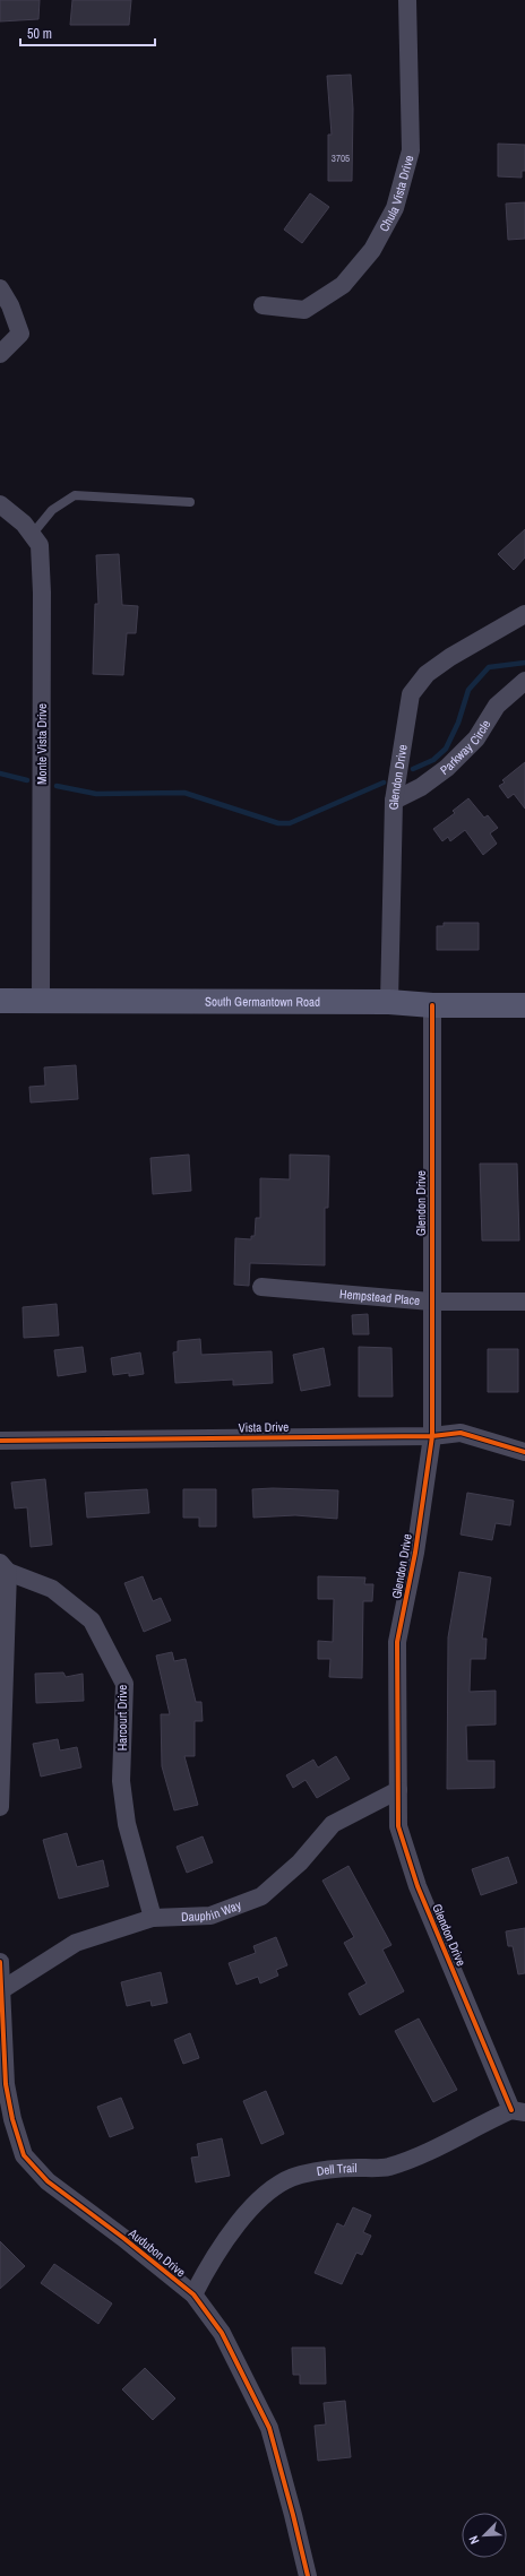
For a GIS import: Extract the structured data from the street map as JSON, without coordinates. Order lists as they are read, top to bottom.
{
  "streets": {
    "main road": ["South Germantown Road"],
    "street": [
      "Chula Vista Drive",
      "Monte Vista Drive",
      "Parkway Circle",
      "Glendon Drive",
      "Hempstead Place",
      "Vista Drive",
      "Harcourt Drive",
      "Dauphin Way",
      "Dell Trail",
      "Audubon Drive"
    ]
  },
  "crossings": [
    ["Monte Vista Drive", "South Germantown Road"],
    ["Parkway Circle", "Glendon Drive"],
    ["Glendon Drive", "South Germantown Road"],
    ["Glendon Drive", "Hempstead Place"],
    ["Glendon Drive", "Vista Drive"],
    ["Glendon Drive", "Dauphin Way"],
    ["Glendon Drive", "Dell Trail"],
    ["Harcourt Drive", "Dauphin Way"],
    ["Dauphin Way", "Audubon Drive"],
    ["Dell Trail", "Audubon Drive"]
  ],
  "house_numbers": ["3705"],
  "scale_bar": "50 m",
  "north": "bottom left"
}
